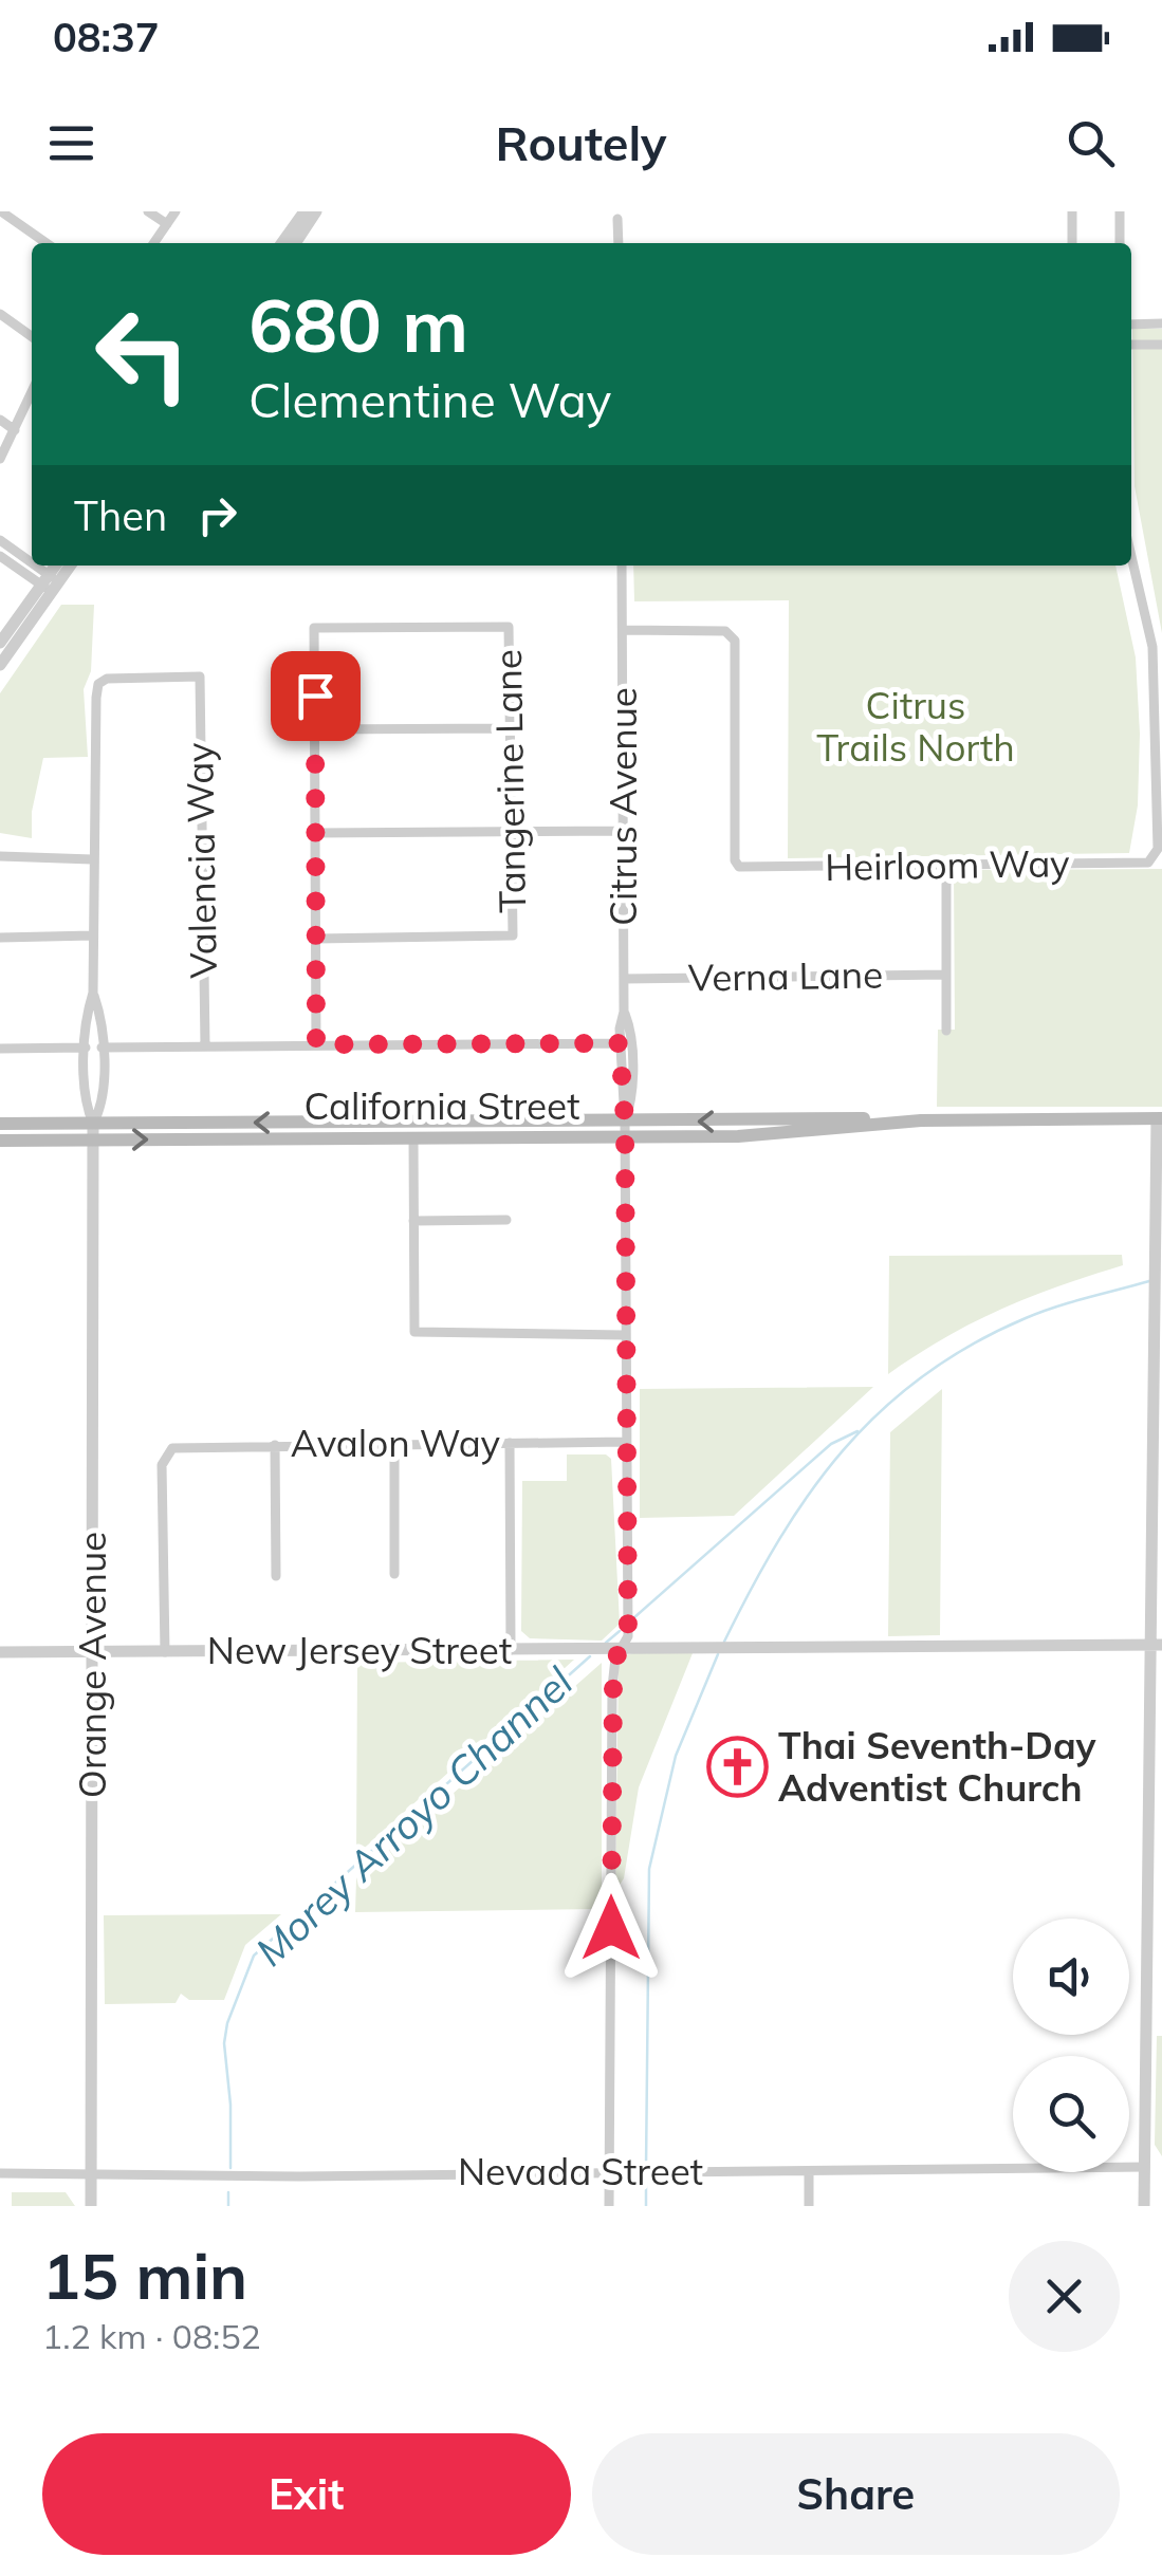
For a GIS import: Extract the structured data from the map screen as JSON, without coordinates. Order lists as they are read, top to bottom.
{
  "streets": {
    "main road": ["California Street"],
    "street": [
      "Tangerine Lane",
      "Citrus Avenue",
      "Valencia Way",
      "Heirloom Way",
      "Verna Lane",
      "Avalon Way",
      "New Jersey Street",
      "Orange Avenue",
      "Nevada Street"
    ]
  },
  "crossings": [
    ["Citrus Avenue", "Heirloom Way"],
    ["Citrus Avenue", "Verna Lane"],
    ["Citrus Avenue", "California Street"],
    ["Citrus Avenue", "Avalon Way"],
    ["Citrus Avenue", "New Jersey Street"],
    ["Citrus Avenue", "Nevada Street"],
    ["Valencia Way", "Orange Avenue"],
    ["California Street", "Orange Avenue"],
    ["Avalon Way", "New Jersey Street"],
    ["New Jersey Street", "Orange Avenue"],
    ["Orange Avenue", "Nevada Street"]
  ],
  "water": ["Morey Arroyo Channel"],
  "parks": ["Citrus Trails North"],
  "places": {
    "church": ["Thai Seventh-Day Adventist Church"]
  },
  "page": {
    "status": "08:37",
    "header": "Routely",
    "turn": ["680 m", "Clementine Way"],
    "then": "Then",
    "heading": ["15 min", "1.2 km · 08:52"],
    "buttons": ["Exit", "Share"]
  }
}
